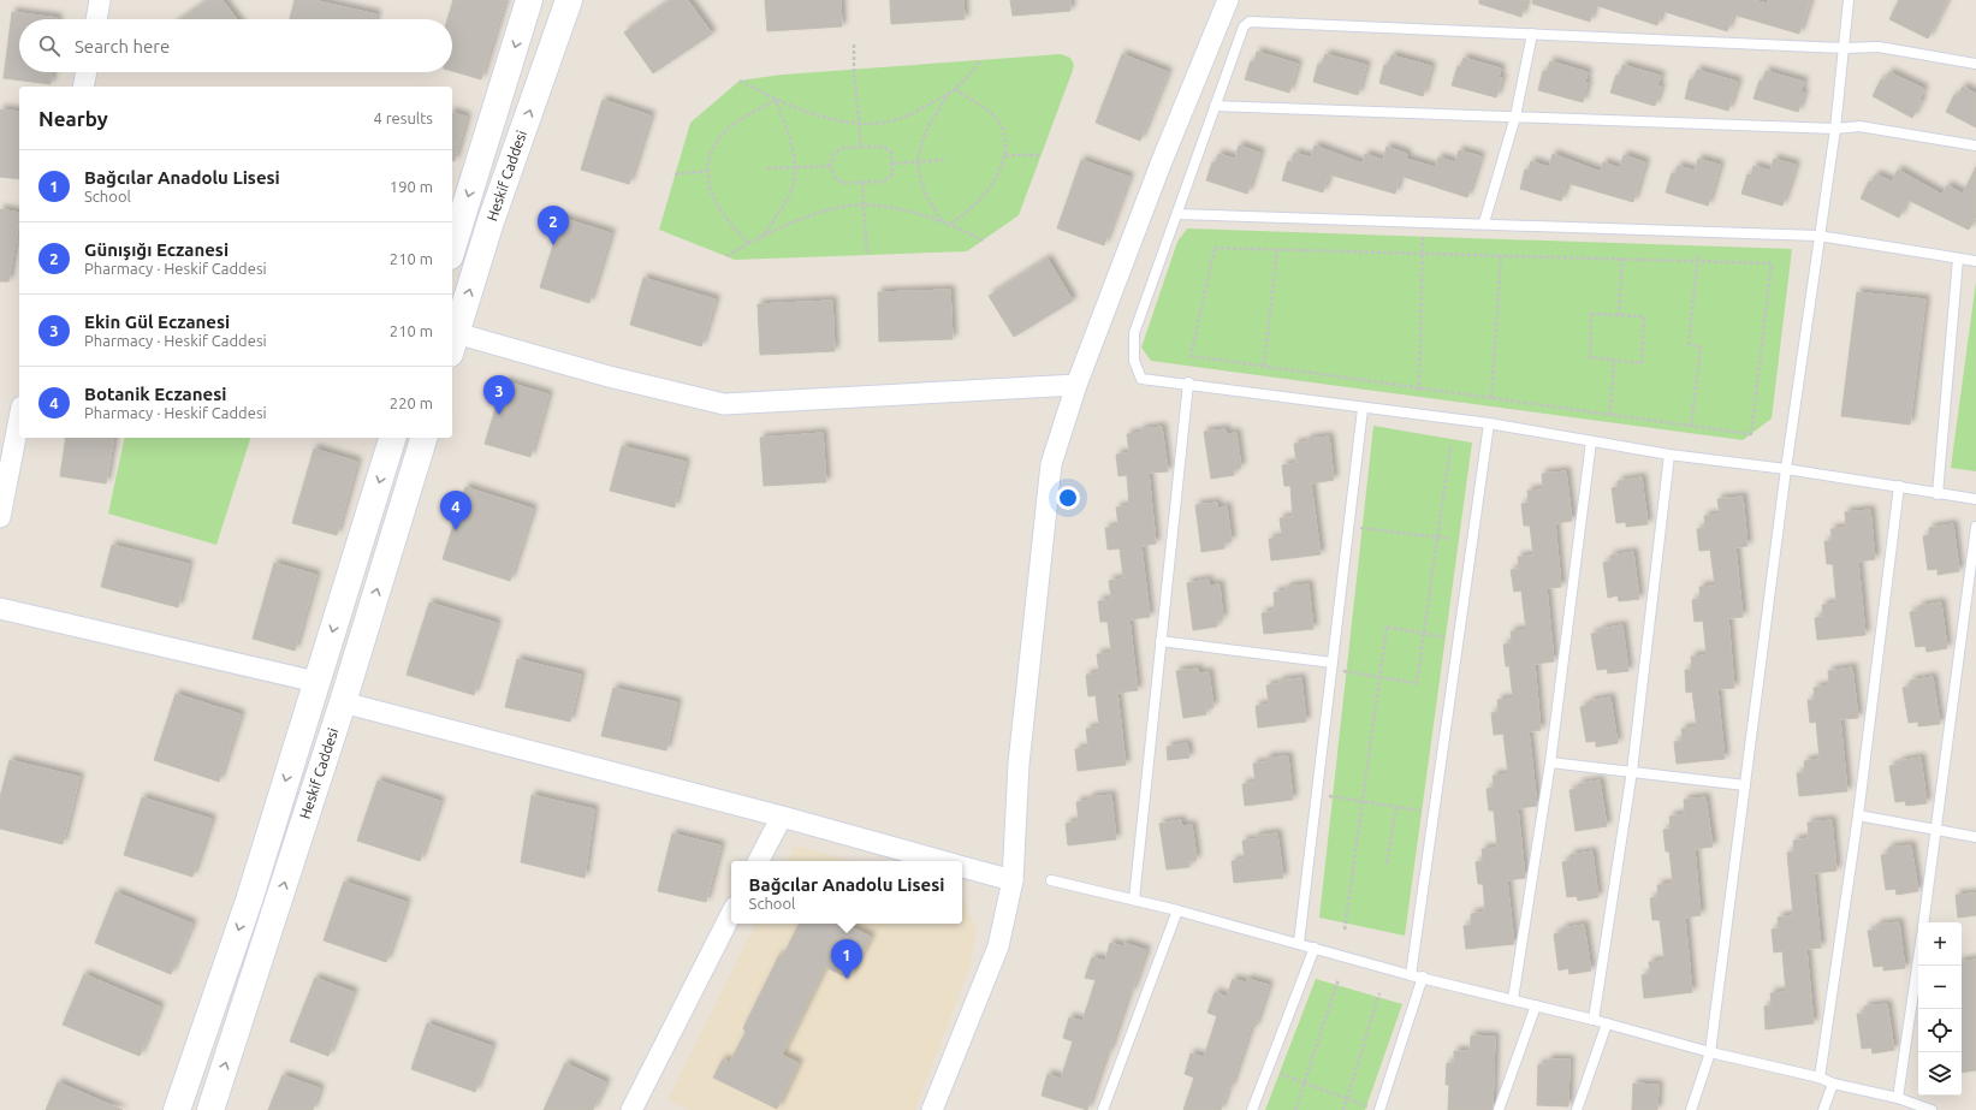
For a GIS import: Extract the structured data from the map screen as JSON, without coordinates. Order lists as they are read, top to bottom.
{
  "streets": {
    "main road": ["Heskif Caddesi"]
  },
  "page": {
    "search": "Search here",
    "heading": ["Nearby", "4 results"],
    "list": [
      {
        "mark": "1",
        "name": "Bağcılar Anadolu Lisesi",
        "note": "School",
        "value": "190 m"
      },
      {
        "mark": "2",
        "name": "Günışığı Eczanesi",
        "note": "Pharmacy · Heskif Caddesi",
        "value": "210 m"
      },
      {
        "mark": "3",
        "name": "Ekin Gül Eczanesi",
        "note": "Pharmacy · Heskif Caddesi",
        "value": "210 m"
      },
      {
        "mark": "4",
        "name": "Botanik Eczanesi",
        "note": "Pharmacy · Heskif Caddesi",
        "value": "220 m"
      }
    ],
    "pins": [
      "2",
      "3",
      "4",
      "1"
    ],
    "popup": ["Bağcılar Anadolu Lisesi", "School"],
    "map_buttons": ["+", "−"]
  }
}
